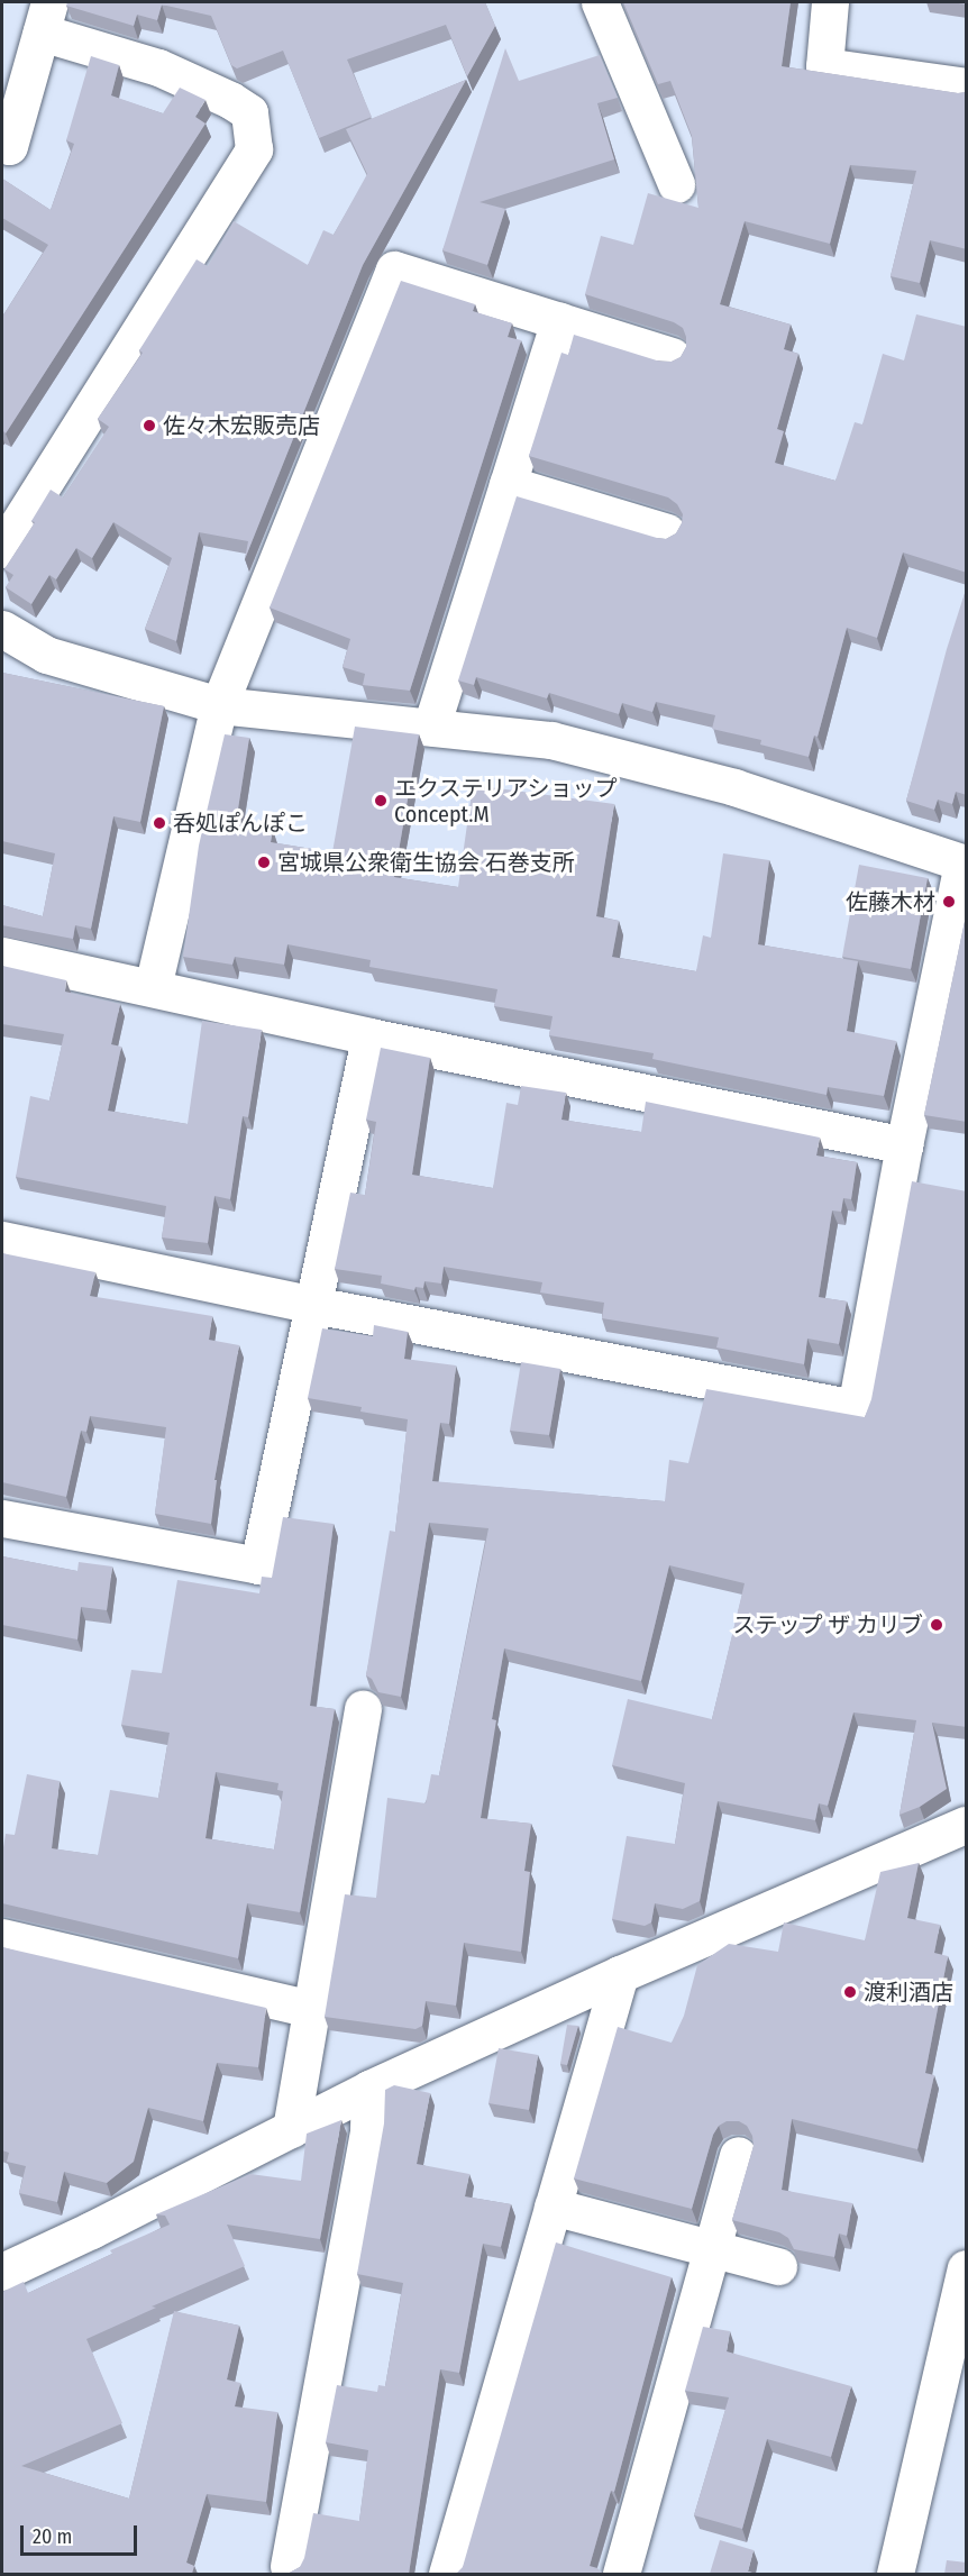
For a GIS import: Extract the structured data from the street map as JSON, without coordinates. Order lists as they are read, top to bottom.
{
  "places": [
    "佐々木宏販売店",
    "エクステリアショップ Concept.M",
    "呑処ぽんぽこ",
    "宮城県公衆衛生協会 石巻支所",
    "佐藤木材",
    "ステップ ザ カリブ",
    "渡利酒店"
  ],
  "scale_bar": "20 m"
}
